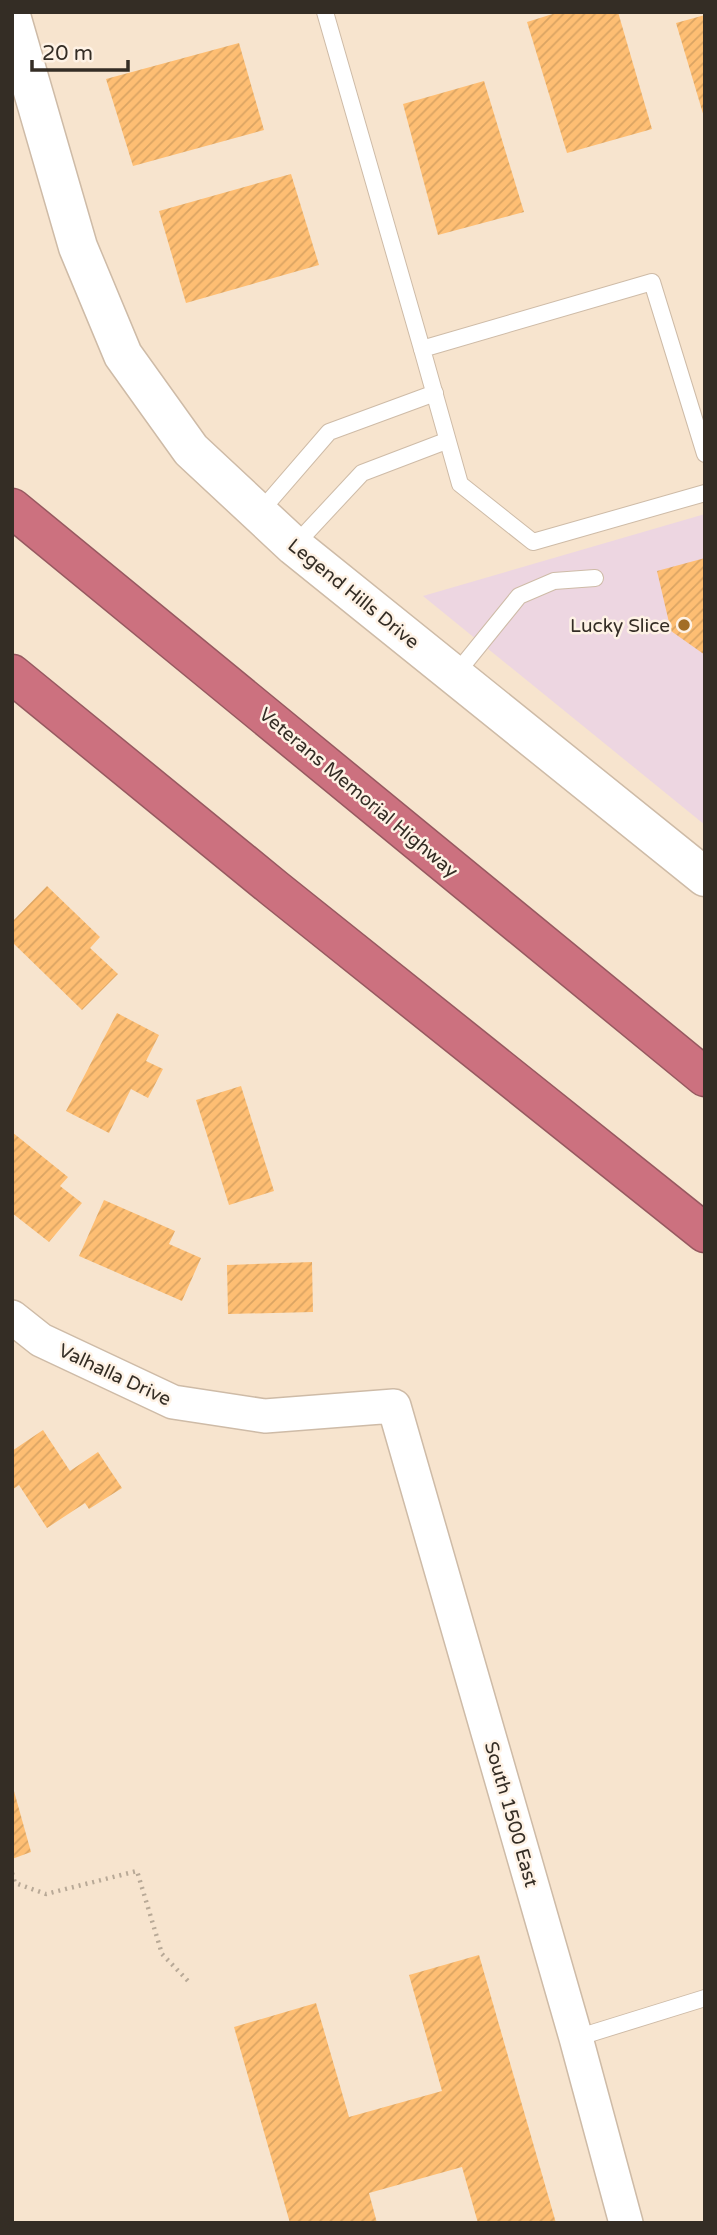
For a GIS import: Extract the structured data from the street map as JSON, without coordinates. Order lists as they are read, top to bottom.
{
  "streets": {
    "highway": ["Veterans Memorial Highway"],
    "street": ["Legend Hills Drive", "Valhalla Drive", "South 1500 East"]
  },
  "crossings": [
    ["Valhalla Drive", "South 1500 East"]
  ],
  "places": ["Lucky Slice"],
  "scale_bar": "20 m"
}
